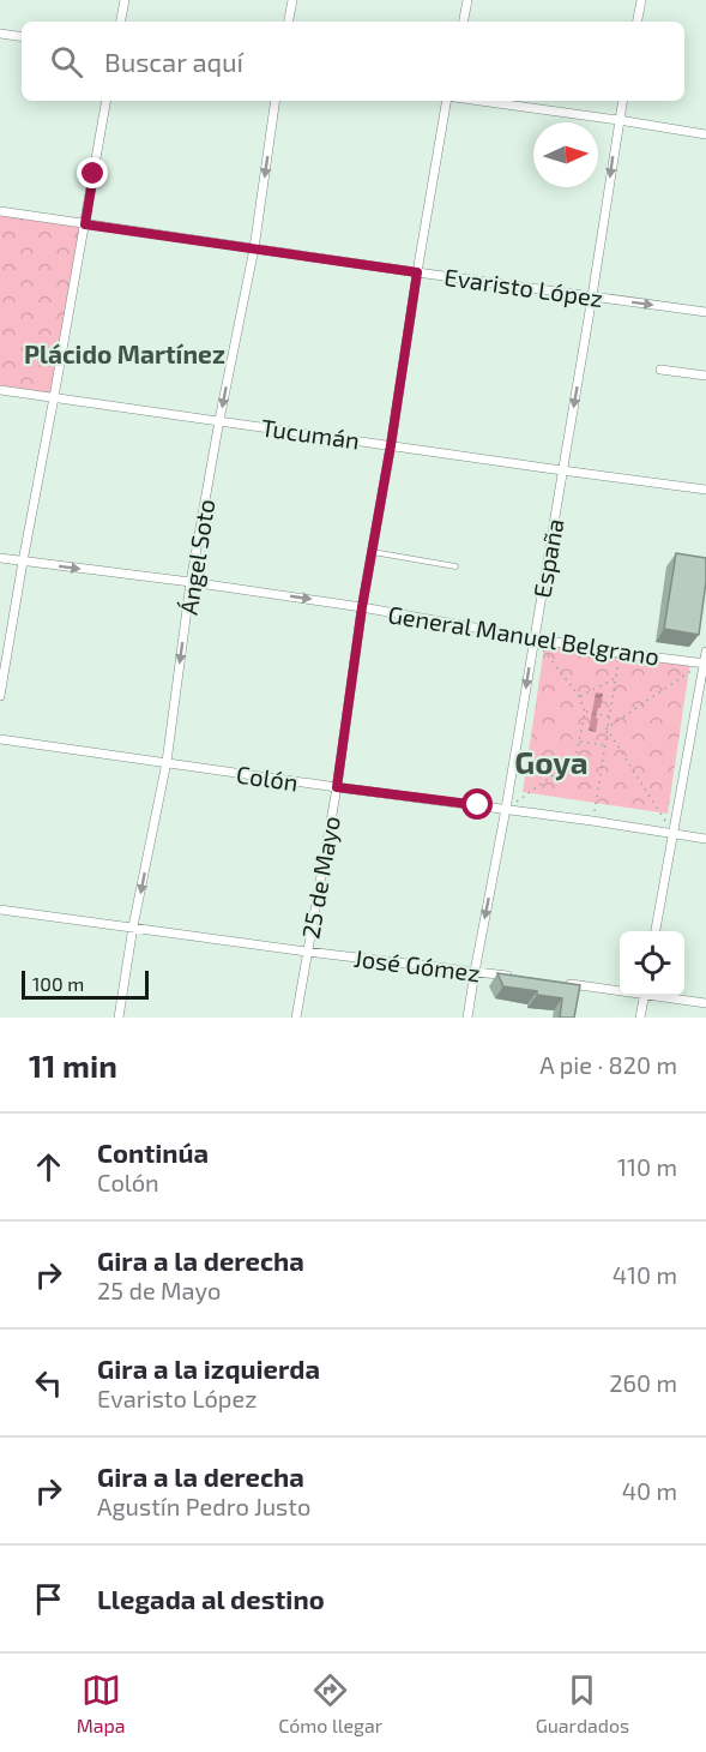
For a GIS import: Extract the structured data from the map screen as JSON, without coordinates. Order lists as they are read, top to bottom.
{
  "streets": {
    "street": [
      "Evaristo López",
      "Tucumán",
      "Ángel Soto",
      "España",
      "General Manuel Belgrano",
      "Colón",
      "25 de Mayo",
      "José Gómez"
    ]
  },
  "crossings": [
    ["Evaristo López", "Ángel Soto"],
    ["Evaristo López", "España"],
    ["Evaristo López", "25 de Mayo"],
    ["Tucumán", "Ángel Soto"],
    ["Tucumán", "España"],
    ["Tucumán", "25 de Mayo"],
    ["Ángel Soto", "General Manuel Belgrano"],
    ["Ángel Soto", "Colón"],
    ["Ángel Soto", "José Gómez"],
    ["España", "General Manuel Belgrano"],
    ["España", "Colón"],
    ["España", "José Gómez"],
    ["General Manuel Belgrano", "25 de Mayo"],
    ["Colón", "25 de Mayo"],
    ["25 de Mayo", "José Gómez"]
  ],
  "one_way": ["Ángel Soto", "España", "General Manuel Belgrano"],
  "districts": ["Plácido Martínez", "Goya"],
  "scale_bar": "100 m",
  "north": "right",
  "page": {
    "search": "Buscar aquí",
    "scale": "100 m",
    "heading": ["11 min", "A pie · 820 m"],
    "list": [
      ["Continúa", "Colón", "110 m"],
      ["Gira a la derecha", "25 de Mayo", "410 m"],
      ["Gira a la izquierda", "Evaristo López", "260 m"],
      ["Gira a la derecha", "Agustín Pedro Justo", "40 m"],
      "Llegada al destino"
    ],
    "nav": ["Mapa", "Cómo llegar", "Guardados"]
  }
}
